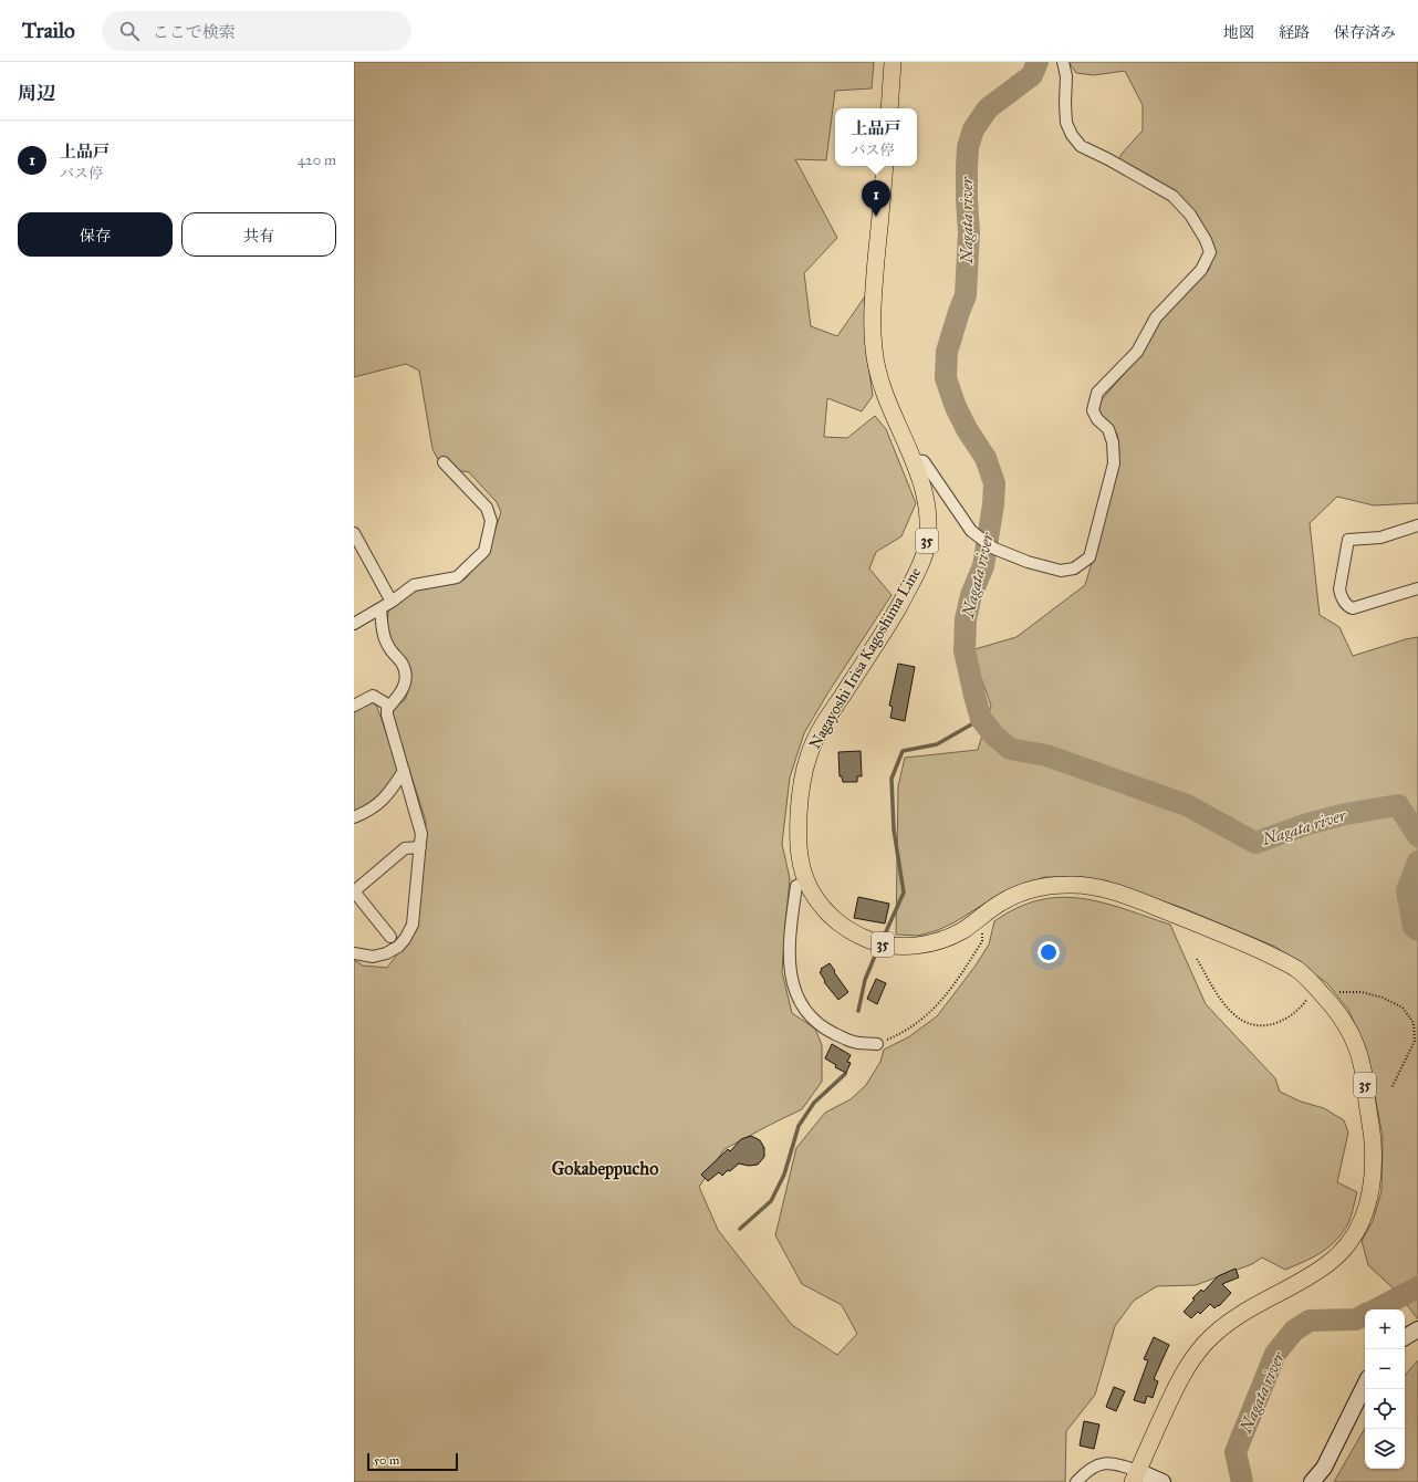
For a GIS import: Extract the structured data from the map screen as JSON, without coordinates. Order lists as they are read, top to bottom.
{
  "streets": {
    "main road": ["35", "Nagayoshi Irisa Kagoshima Line"]
  },
  "districts": ["Gokabeppucho"],
  "water": ["Nagata river"],
  "scale_bar": "50 m",
  "page": {
    "header": "Trailo",
    "search": "ここで検索",
    "nav": ["地図", "経路", "保存済み"],
    "heading": "周辺",
    "popup": ["上品戸", "バス停"],
    "list": [
      {
        "mark": "1",
        "name": "上品戸",
        "note": "バス停",
        "value": "420 m"
      }
    ],
    "pins": "1",
    "buttons": ["保存", "共有"],
    "map_buttons": ["+", "−"],
    "scale": "50 m"
  }
}
